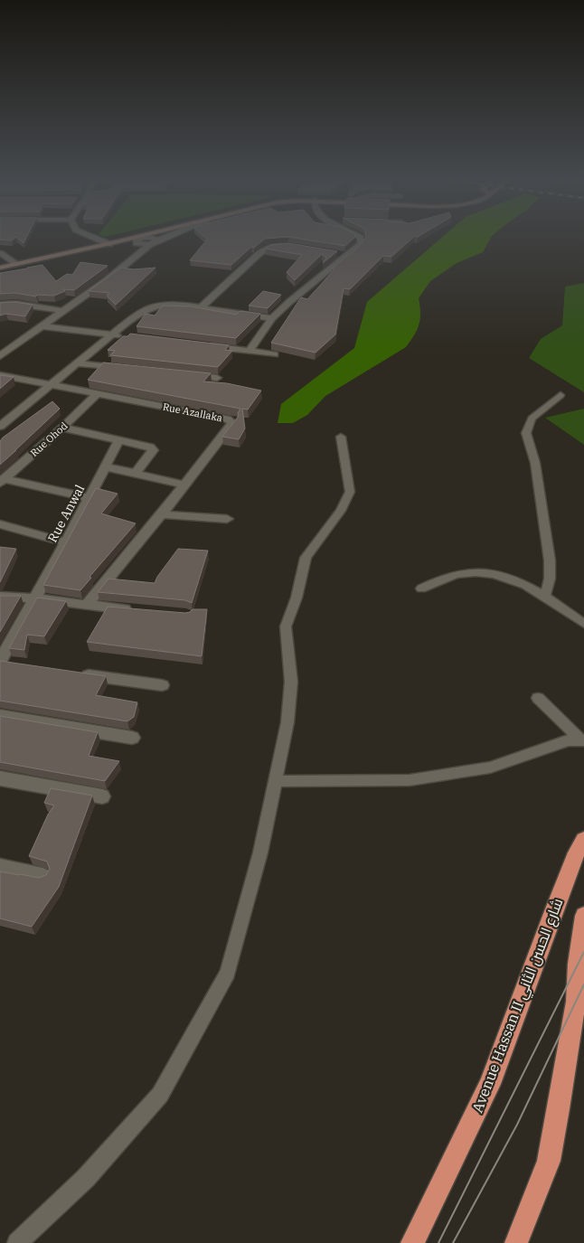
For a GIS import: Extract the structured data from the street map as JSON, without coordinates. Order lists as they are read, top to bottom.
{
  "streets": {
    "highway": ["Avenue Hassan II شارع الحسن الثاني"],
    "street": ["Rue Azallaka", "Rue Ohod", "Rue Anwal"]
  },
  "crossings": [
    ["Rue Azallaka", "Rue Ohod"]
  ]
}
